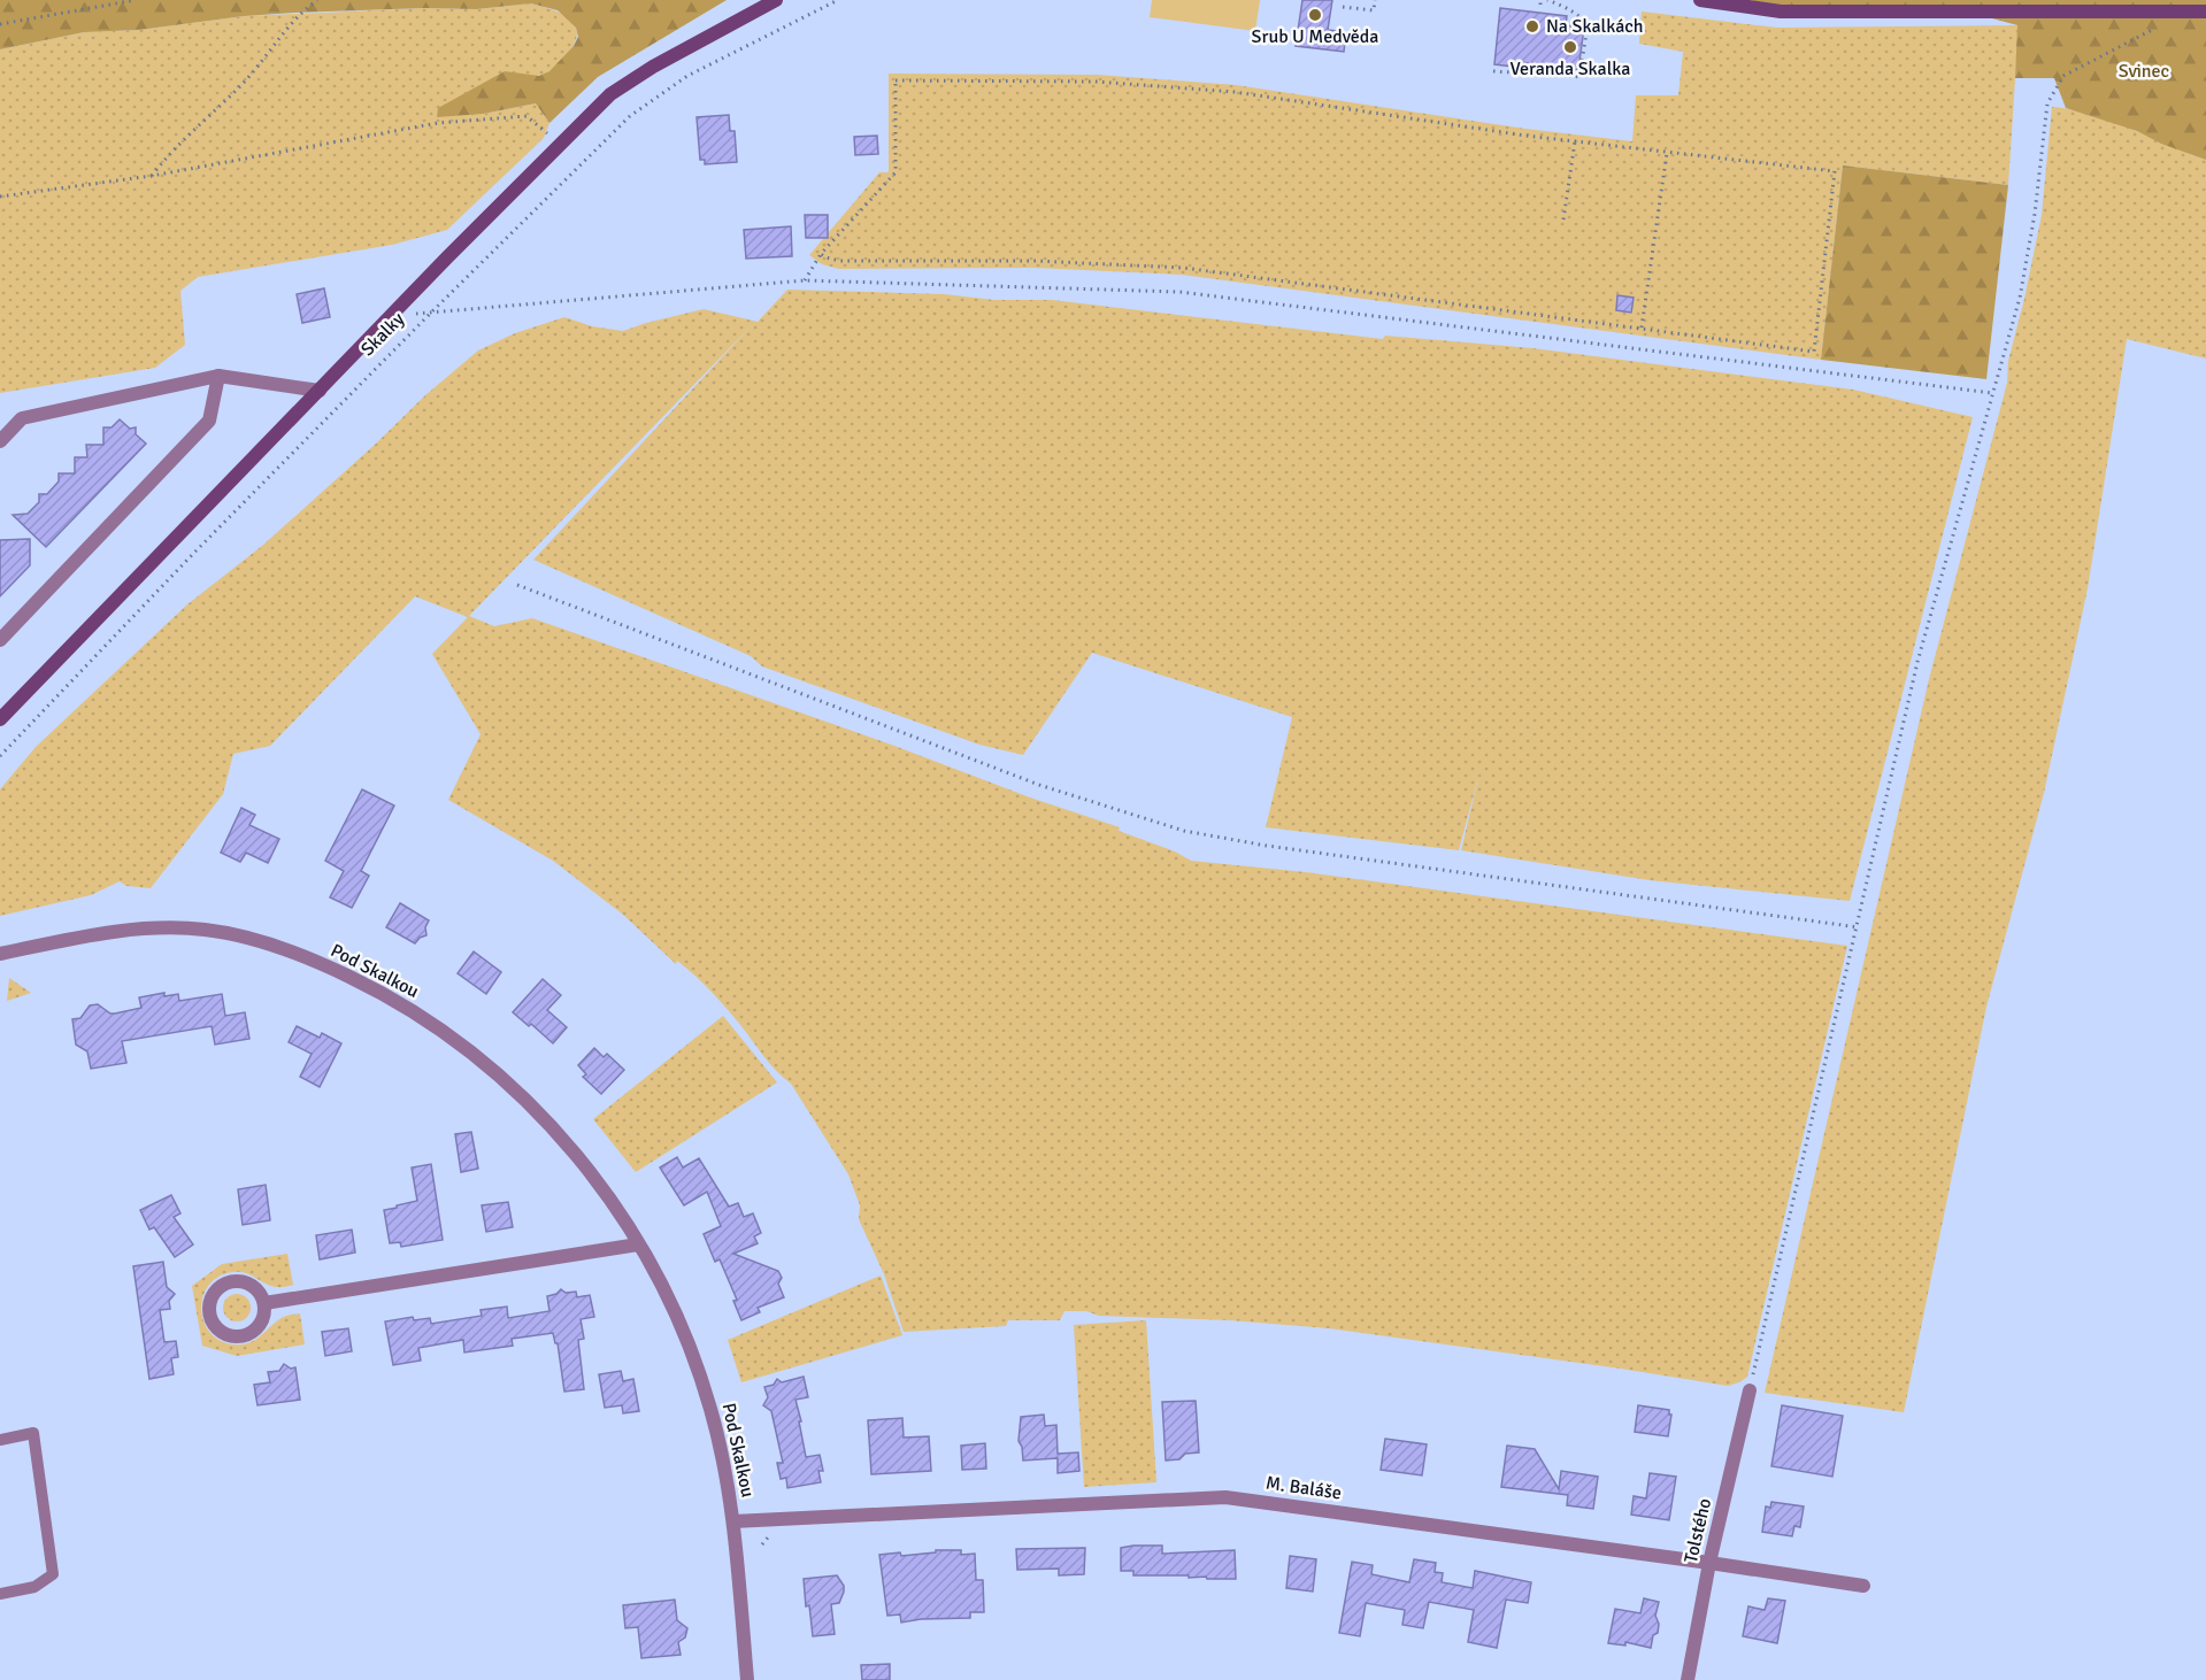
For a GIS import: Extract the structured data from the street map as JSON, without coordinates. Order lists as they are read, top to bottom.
{
  "streets": {
    "street": [
      "Skalky",
      "Pod Skalkou",
      "M. Baláše",
      "Tolstého"
    ]
  },
  "crossings": [
    ["Pod Skalkou", "M. Baláše"],
    ["M. Baláše", "Tolstého"]
  ],
  "parks": ["Svinec"],
  "places": ["Srub U Medvěda", "Na Skalkách", "Veranda Skalka"]
}
